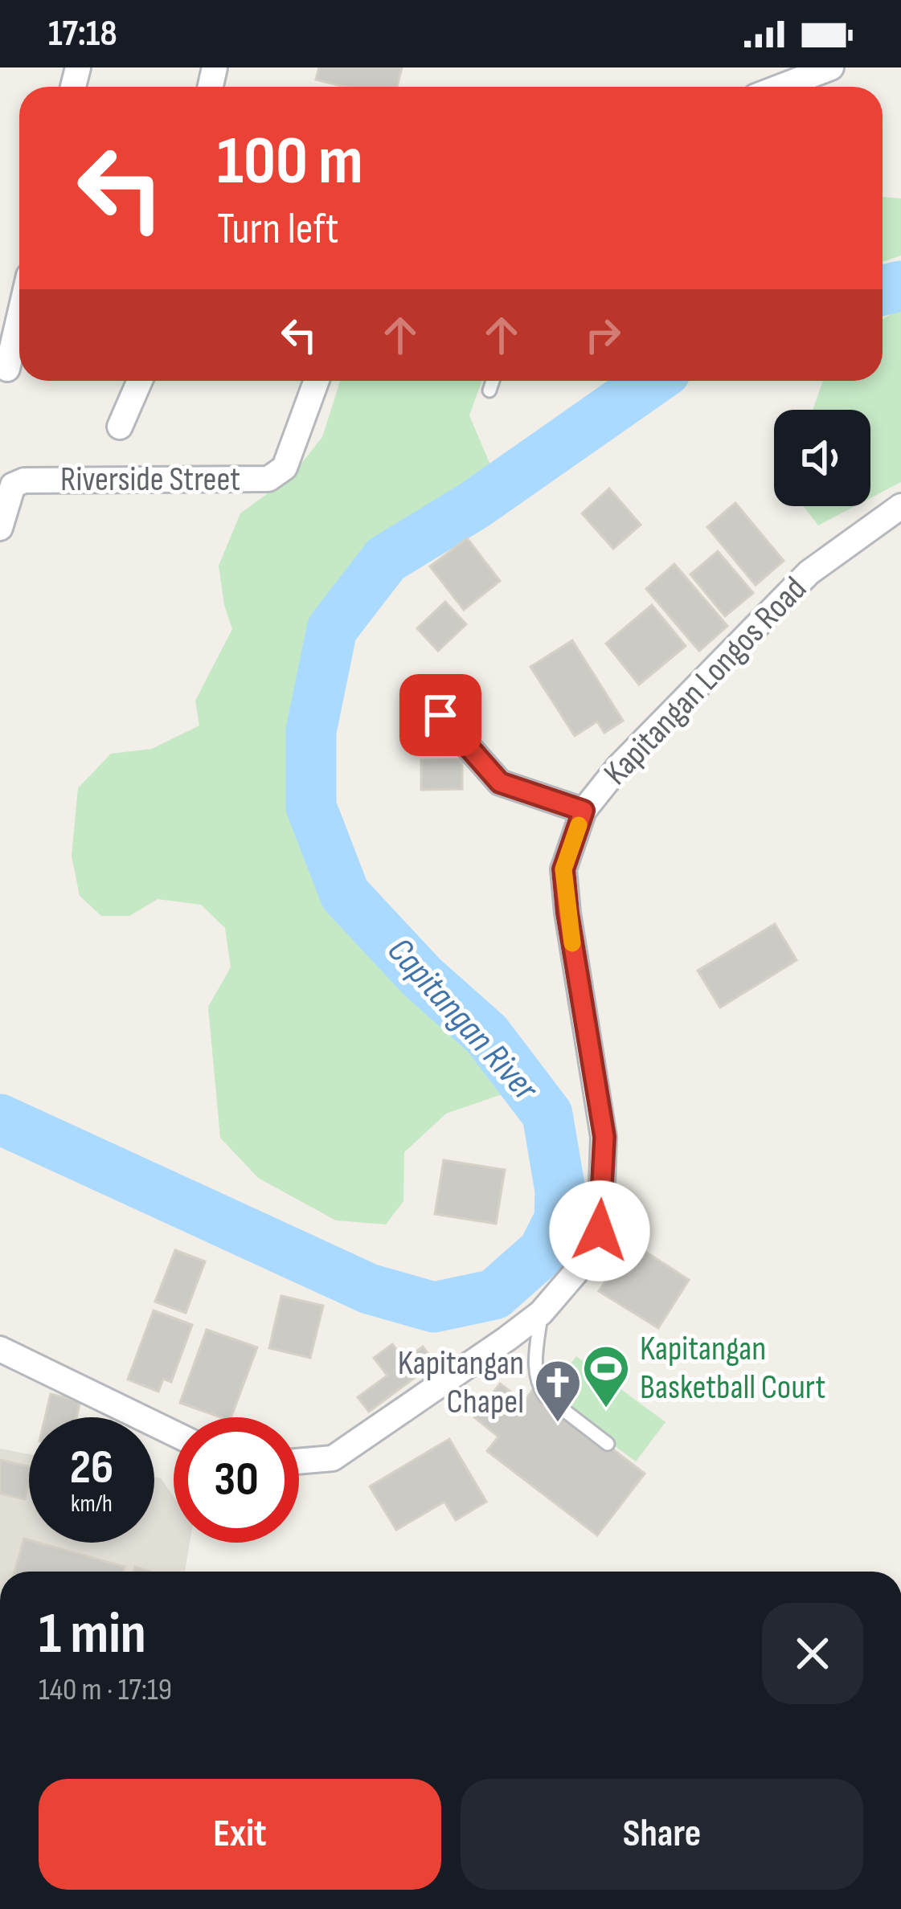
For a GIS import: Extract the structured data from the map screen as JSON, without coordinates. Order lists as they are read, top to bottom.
{
  "streets": {
    "street": ["Riverside Street", "Kapitangan Longos Road"]
  },
  "water": ["Capitangan River"],
  "places": {
    "sports": ["Kapitangan Basketball Court"],
    "church": ["Kapitangan Chapel"]
  },
  "page": {
    "status": "17:18",
    "turn": ["100 m", "Turn left"],
    "speed": "26 km/h",
    "limit": "30",
    "heading": ["1 min", "140 m · 17:19"],
    "buttons": ["Exit", "Share"]
  }
}
